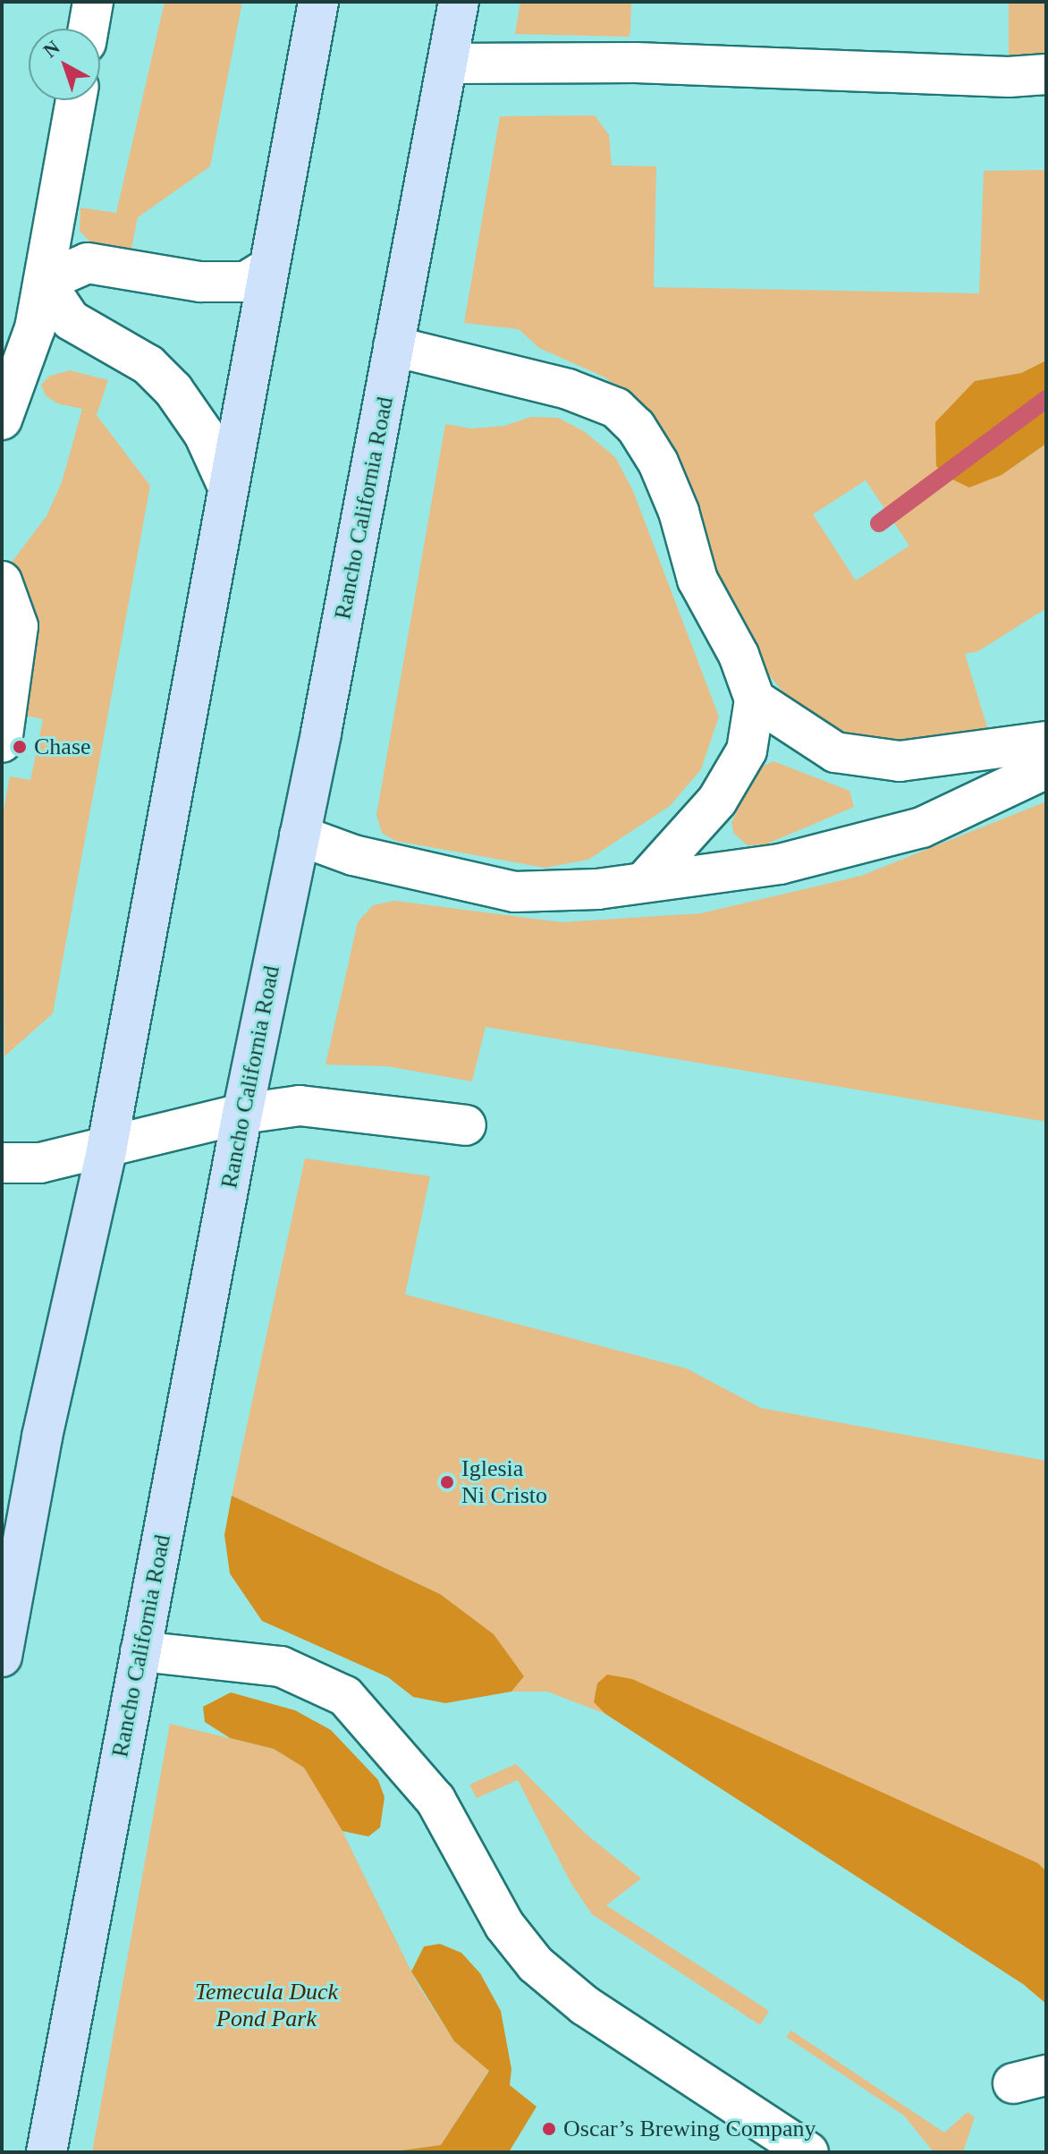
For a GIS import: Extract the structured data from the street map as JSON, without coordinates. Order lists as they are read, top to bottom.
{
  "streets": {
    "main road": ["Rancho California Road"]
  },
  "parks": ["Temecula Duck Pond Park"],
  "places": ["Chase", "Iglesia Ni Cristo", "Oscar’s Brewing Company"],
  "north": "top left"
}
